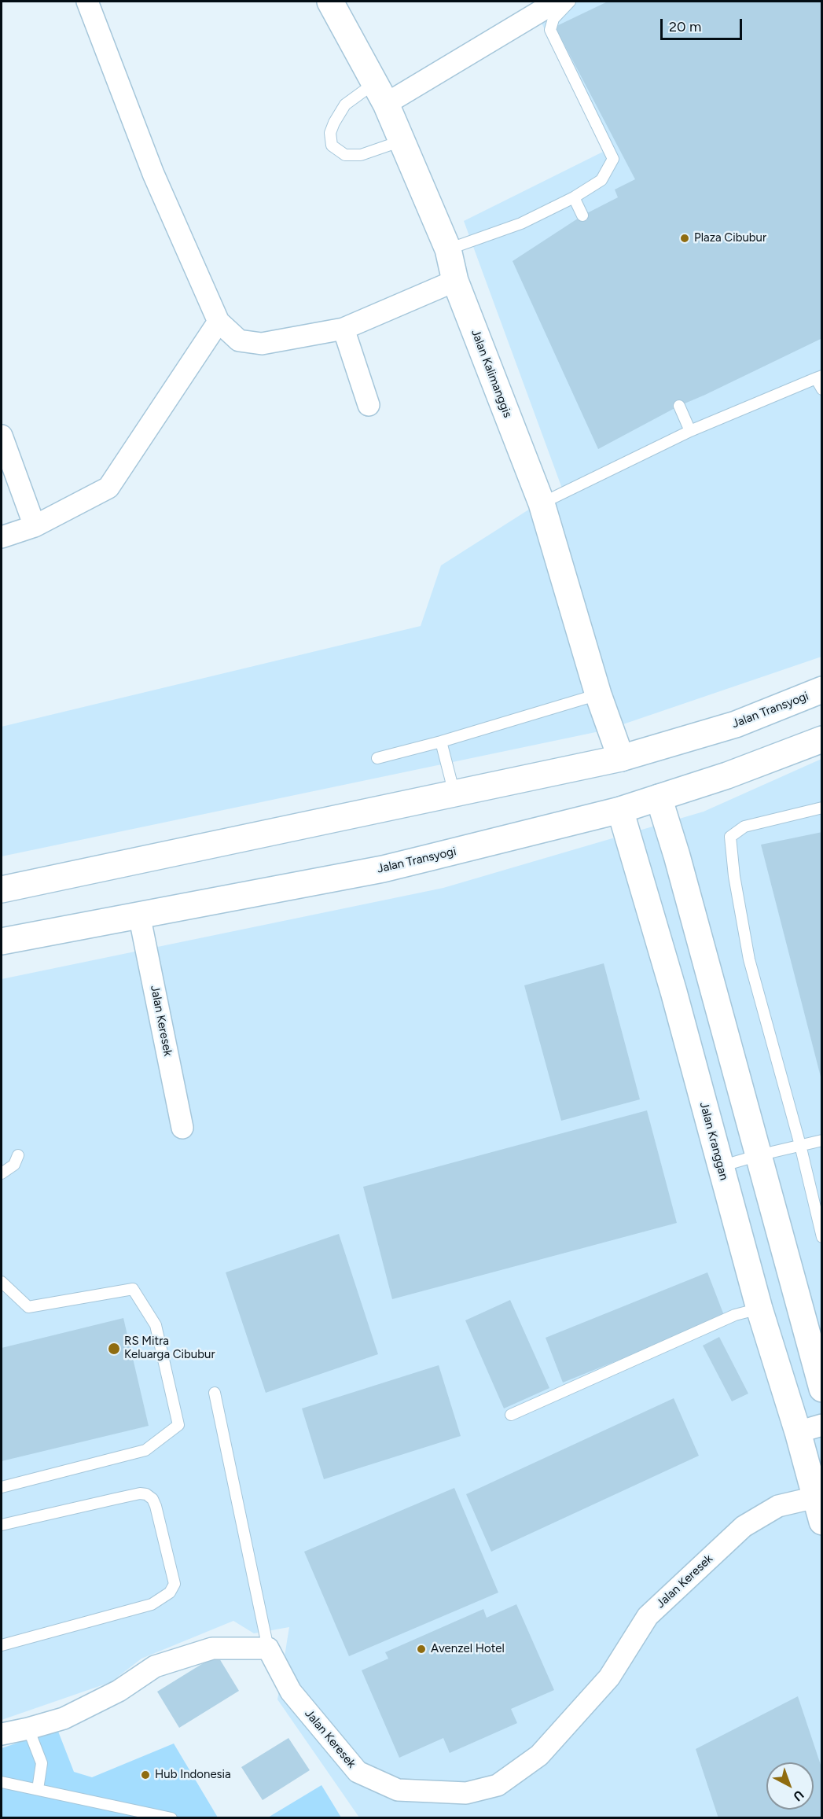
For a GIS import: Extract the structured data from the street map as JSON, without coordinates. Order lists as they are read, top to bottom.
{
  "streets": {
    "main road": ["Jalan Kalimanggis", "Jalan Transyogi", "Jalan Kranggan"],
    "street": ["Jalan Keresek"]
  },
  "crossings": [
    ["Jalan Kalimanggis", "Jalan Transyogi"],
    ["Jalan Transyogi", "Jalan Keresek"],
    ["Jalan Transyogi", "Jalan Kranggan"],
    ["Jalan Keresek", "Jalan Kranggan"]
  ],
  "places": [
    "Plaza Cibubur",
    "RS Mitra Keluarga Cibubur",
    "Avenzel Hotel",
    "Hub Indonesia"
  ],
  "scale_bar": "20 m",
  "north": "bottom right"
}
